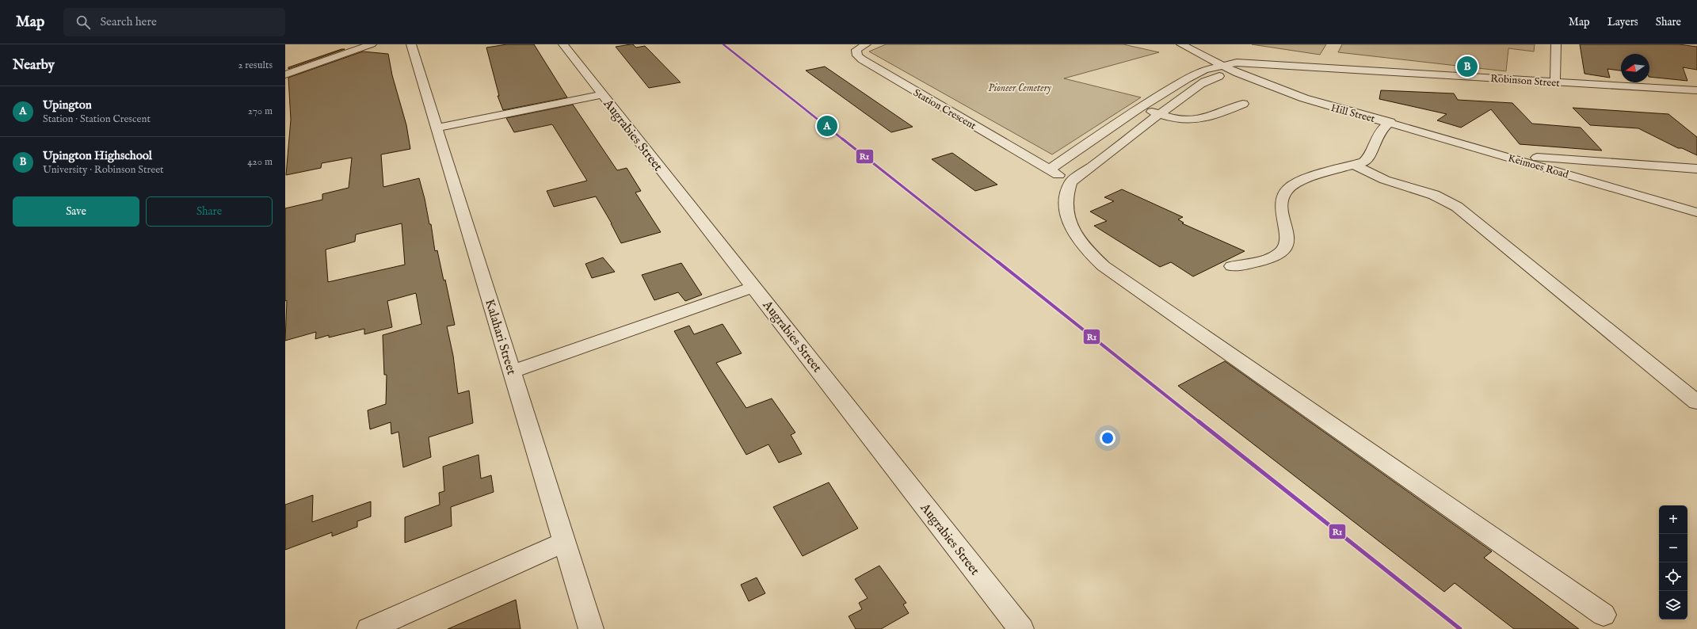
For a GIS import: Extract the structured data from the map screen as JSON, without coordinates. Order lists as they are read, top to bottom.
{
  "streets": {
    "street": [
      "Robinson Street",
      "Station Crescent",
      "Hill Street",
      "Augrabies Street",
      "Keimoes Road",
      "Kalahari Street"
    ]
  },
  "crossings": [
    ["Robinson Street", "Hill Street"],
    ["Hill Street", "Keimoes Road"]
  ],
  "parks": ["Pioneer Cemetery"],
  "lines": ["transit line R1"],
  "north": "left",
  "page": {
    "header": "Map",
    "search": "Search here",
    "nav": ["Map", "Layers", "Share"],
    "heading": ["Nearby", "2 results"],
    "pins": ["B", "A"],
    "list": [
      {
        "mark": "A",
        "name": "Upington",
        "note": "Station · Station Crescent",
        "value": "270 m"
      },
      {
        "mark": "B",
        "name": "Upington Highschool",
        "note": "University · Robinson Street",
        "value": "420 m"
      }
    ],
    "buttons": ["Save", "Share"],
    "map_buttons": ["+", "−"]
  }
}
